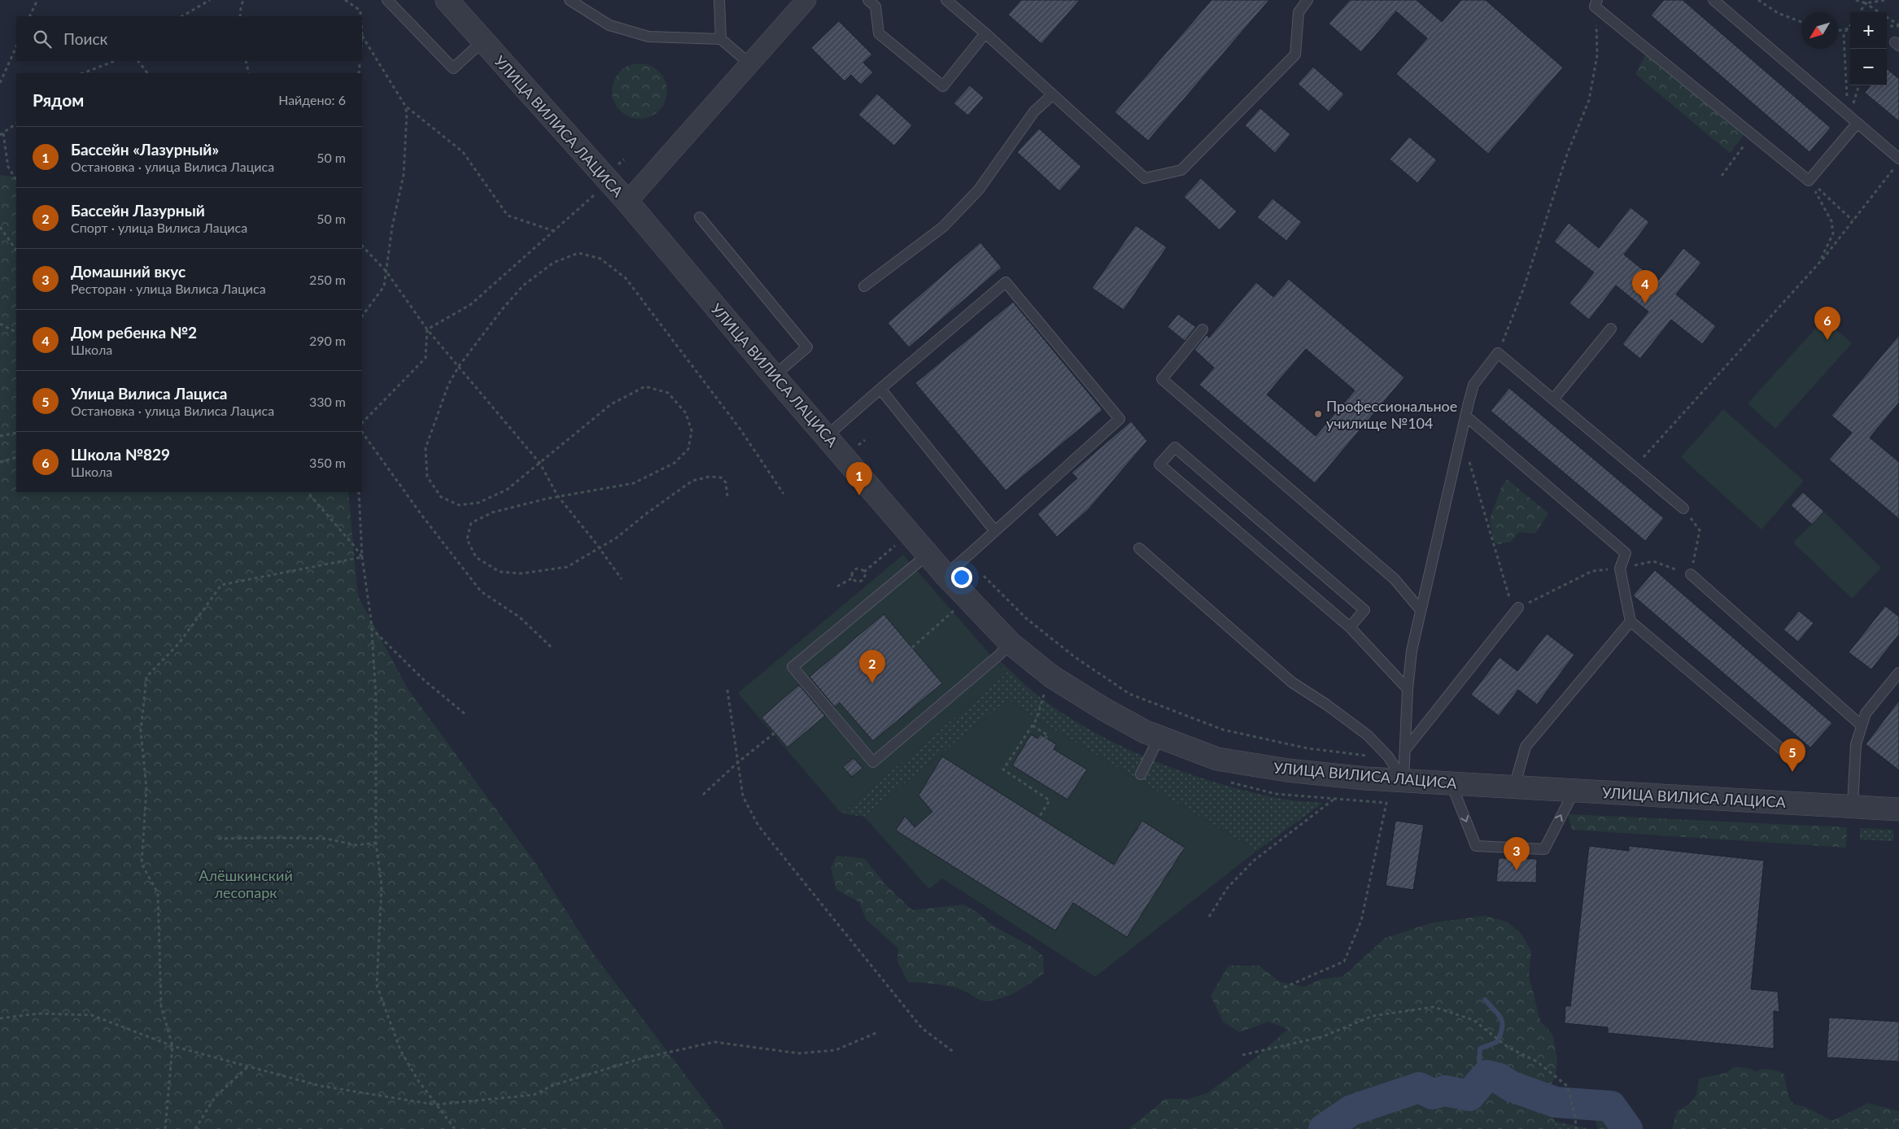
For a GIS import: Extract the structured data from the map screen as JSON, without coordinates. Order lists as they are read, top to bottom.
{
  "streets": {
    "street": ["УЛИЦА ВИЛИСА ЛАЦИСА"]
  },
  "parks": ["Алёшкинский лесопарк"],
  "places": ["Профессиональное училище №104"],
  "north": "bottom left",
  "page": {
    "map_buttons": ["+", "−"],
    "search": "Поиск",
    "heading": ["Рядом", "Найдено: 6"],
    "list": [
      {
        "mark": "1",
        "name": "Бассейн «Лазурный»",
        "note": "Остановка · улица Вилиса Лациса",
        "value": "50 m"
      },
      {
        "mark": "2",
        "name": "Бассейн Лазурный",
        "note": "Спорт · улица Вилиса Лациса",
        "value": "50 m"
      },
      {
        "mark": "3",
        "name": "Домашний вкус",
        "note": "Ресторан · улица Вилиса Лациса",
        "value": "250 m"
      },
      {
        "mark": "4",
        "name": "Дом ребенка №2",
        "note": "Школа",
        "value": "290 m"
      },
      {
        "mark": "5",
        "name": "Улица Вилиса Лациса",
        "note": "Остановка · улица Вилиса Лациса",
        "value": "330 m"
      },
      {
        "mark": "6",
        "name": "Школа №829",
        "note": "Школа",
        "value": "350 m"
      }
    ],
    "pins": [
      "4",
      "6",
      "1",
      "2",
      "5",
      "3"
    ]
  }
}
